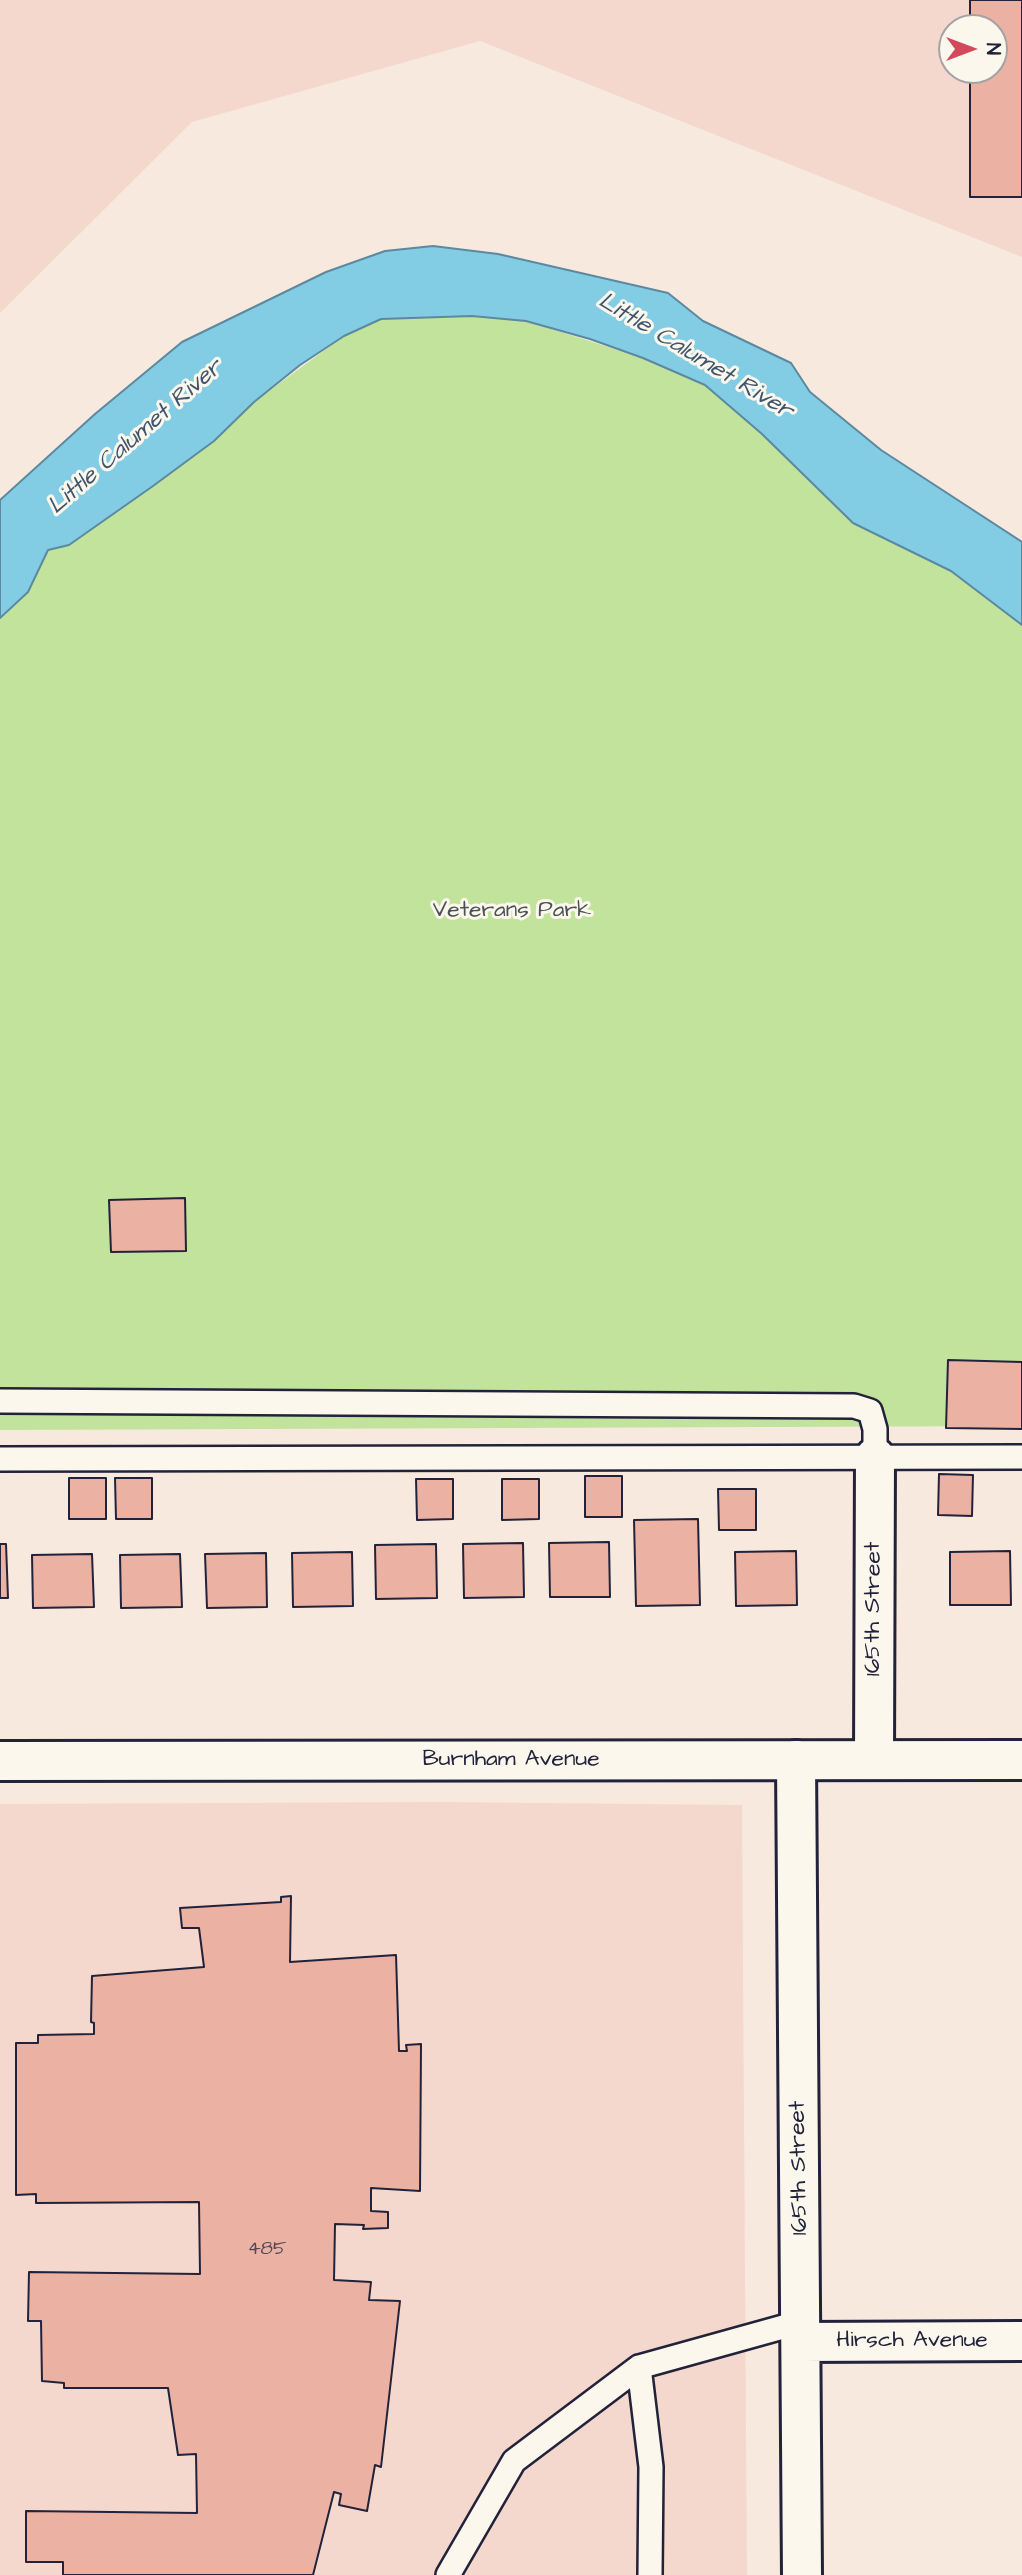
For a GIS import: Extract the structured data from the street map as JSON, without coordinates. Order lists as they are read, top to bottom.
{
  "streets": {
    "street": ["165th Street", "Burnham Avenue", "Hirsch Avenue"]
  },
  "crossings": [
    ["165th Street", "Burnham Avenue"],
    ["165th Street", "Hirsch Avenue"]
  ],
  "water": ["Little Calumet River"],
  "parks": ["Veterans Park"],
  "house_numbers": ["485"],
  "north": "right"
}
